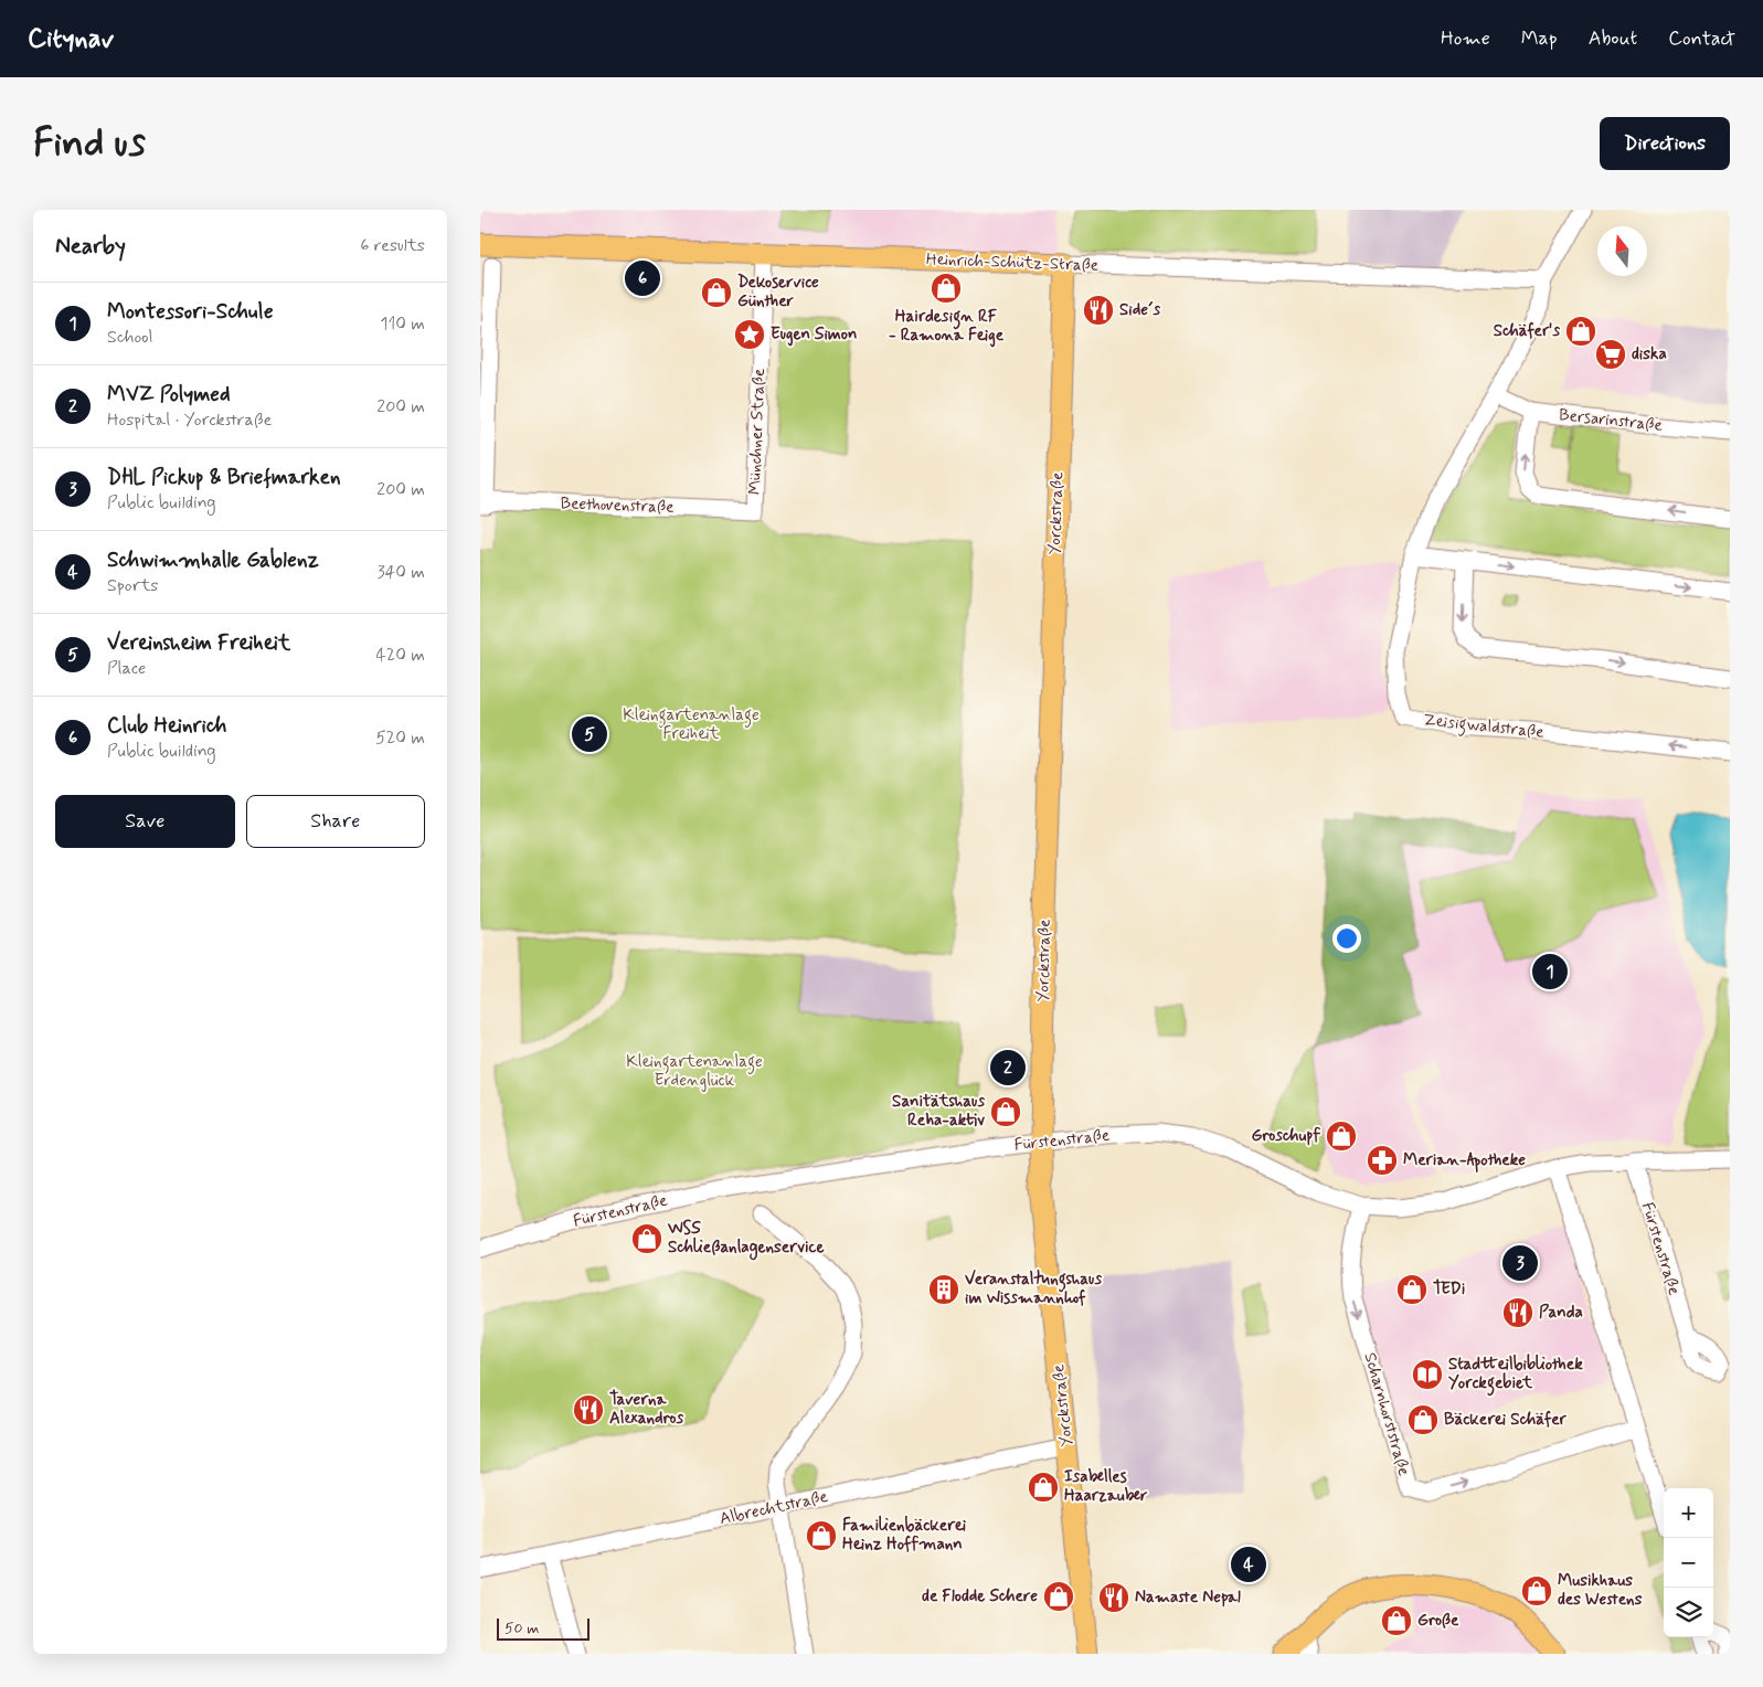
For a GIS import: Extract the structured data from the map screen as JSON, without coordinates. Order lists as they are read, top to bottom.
{
  "streets": {
    "main road": ["Heinrich-Schütz-Straße", "Yorckstraße"],
    "street": [
      "Bersarinstraße",
      "Münchner Straße",
      "Beethovenstraße",
      "Zeisigwaldstraße",
      "Fürstenstraße",
      "Scharnhorststraße",
      "Albrechtstraße"
    ]
  },
  "crossings": [
    ["Heinrich-Schütz-Straße", "Münchner Straße"],
    ["Heinrich-Schütz-Straße", "Yorckstraße"],
    ["Heinrich-Schütz-Straße", "Zeisigwaldstraße"],
    ["Bersarinstraße", "Zeisigwaldstraße"],
    ["Münchner Straße", "Beethovenstraße"],
    ["Yorckstraße", "Fürstenstraße"],
    ["Yorckstraße", "Albrechtstraße"],
    ["Fürstenstraße", "Scharnhorststraße"]
  ],
  "parks": ["Kleingartenanlage Freiheit", "Kleingartenanlage Erdenglück"],
  "places": {
    "shop": [
      "Hairdesign RF - Ramona Feige",
      "Dekoservice Günther",
      "Schäfer's",
      "Sanitätshaus Reha-aktiv",
      "Groschupf",
      "WSS Schließanlagenservice",
      "TEDi",
      "Bäckerei Schäfer",
      "Isabelles Haarzauber",
      "Familienbäckerei Heinz Hoffmann",
      "Musikhaus des Westens",
      "de Flodde Schere",
      "Große"
    ],
    "restaurant": [
      "Side´s",
      "Panda",
      "Taverna Alexandros",
      "Namaste Nepal"
    ],
    "place": ["Eugen Simon"],
    "supermarket": ["diska"],
    "pharmacy": ["Merian-Apotheke"],
    "building": ["Veranstaltungshaus im Wissmannhof"],
    "library": ["Stadtteilbibliothek Yorckgebiet"]
  },
  "scale_bar": "50 m",
  "north": "top",
  "page": {
    "header": "Citynav",
    "nav": [
      "Home",
      "Map",
      "About",
      "Contact"
    ],
    "buttons": [
      "Directions",
      ["Save", "Share"]
    ],
    "title": "Find us",
    "heading": ["Nearby", "6 results"],
    "pins": [
      "6",
      "5",
      "1",
      "2",
      "3",
      "4"
    ],
    "list": [
      {
        "mark": "1",
        "name": "Montessori-Schule",
        "note": "School",
        "value": "110 m"
      },
      {
        "mark": "2",
        "name": "MVZ Polymed",
        "note": "Hospital · Yorckstraße",
        "value": "200 m"
      },
      {
        "mark": "3",
        "name": "DHL Pickup & Briefmarken",
        "note": "Public building",
        "value": "200 m"
      },
      {
        "mark": "4",
        "name": "Schwimmhalle Gablenz",
        "note": "Sports",
        "value": "340 m"
      },
      {
        "mark": "5",
        "name": "Vereinsheim Freiheit",
        "note": "Place",
        "value": "420 m"
      },
      {
        "mark": "6",
        "name": "Club Heinrich",
        "note": "Public building",
        "value": "520 m"
      }
    ],
    "map_buttons": ["+", "−"],
    "scale": "50 m"
  }
}
